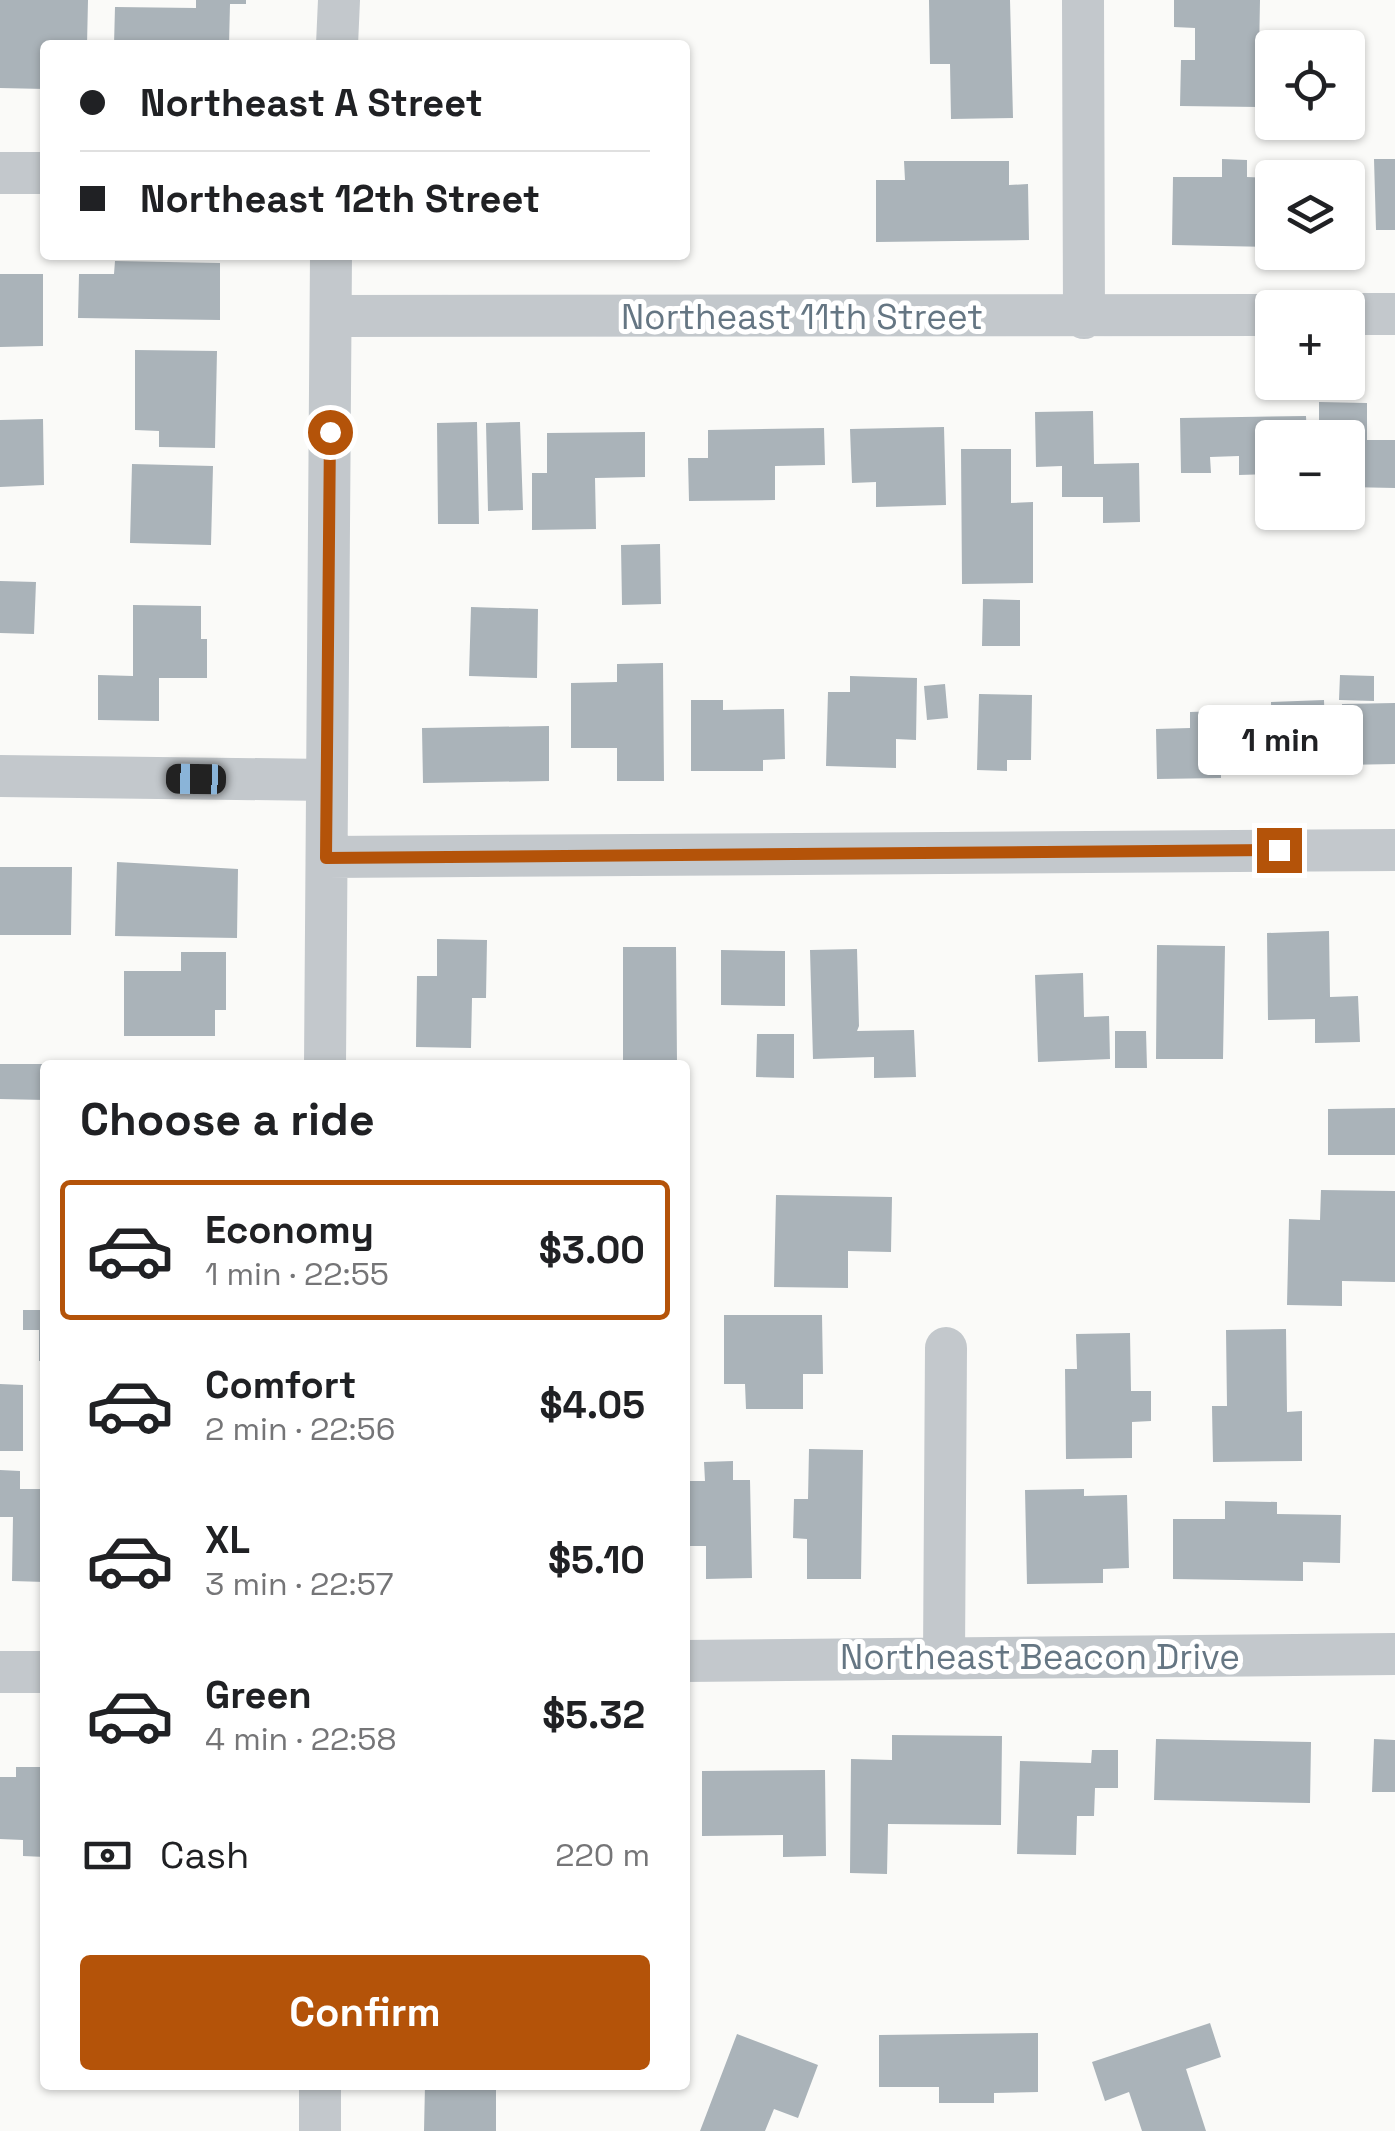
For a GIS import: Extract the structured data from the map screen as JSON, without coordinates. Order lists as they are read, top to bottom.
{
  "streets": {
    "street": ["Northeast 11th Street", "Northeast Beacon Drive"]
  },
  "page": {
    "map_buttons": ["+", "−"],
    "banner": ["Northeast A Street", "Northeast 12th Street"],
    "bubble": "1 min",
    "heading": "Choose a ride",
    "list": [
      {
        "name": "Economy",
        "note": "1 min · 22:55",
        "value": "$3.00"
      },
      {
        "name": "Comfort",
        "note": "2 min · 22:56",
        "value": "$4.05"
      },
      {
        "name": "XL",
        "note": "3 min · 22:57",
        "value": "$5.10"
      },
      {
        "name": "Green",
        "note": "4 min · 22:58",
        "value": "$5.32"
      }
    ],
    "pay": ["Cash", "220 m"],
    "buttons": "Confirm"
  }
}
